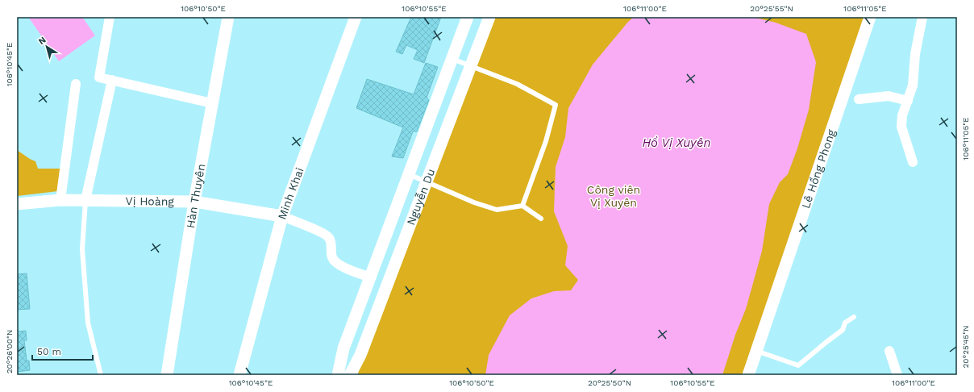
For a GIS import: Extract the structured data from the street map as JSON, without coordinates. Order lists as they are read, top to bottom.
{
  "streets": {
    "street": [
      "Lê Hồng Phong",
      "Minh Khai",
      "Hàn Thuyên",
      "Nguyễn Du",
      "Vị Hoàng"
    ]
  },
  "crossings": [
    ["Minh Khai", "Vị Hoàng"],
    ["Hàn Thuyên", "Vị Hoàng"]
  ],
  "water": ["Hồ Vị Xuyên"],
  "parks": ["Công viên Vị Xuyên"],
  "scale_bar": "50 m",
  "north": "top left",
  "coordinates": [
    "106°10'50\"E",
    "106°10'55\"E",
    "106°11'00\"E",
    "20°25'55\"N",
    "106°11'05\"E",
    "106°10'45\"E",
    "20°25'45\"N",
    "20°26'00\"N",
    "20°25'50\"N"
  ]
}
